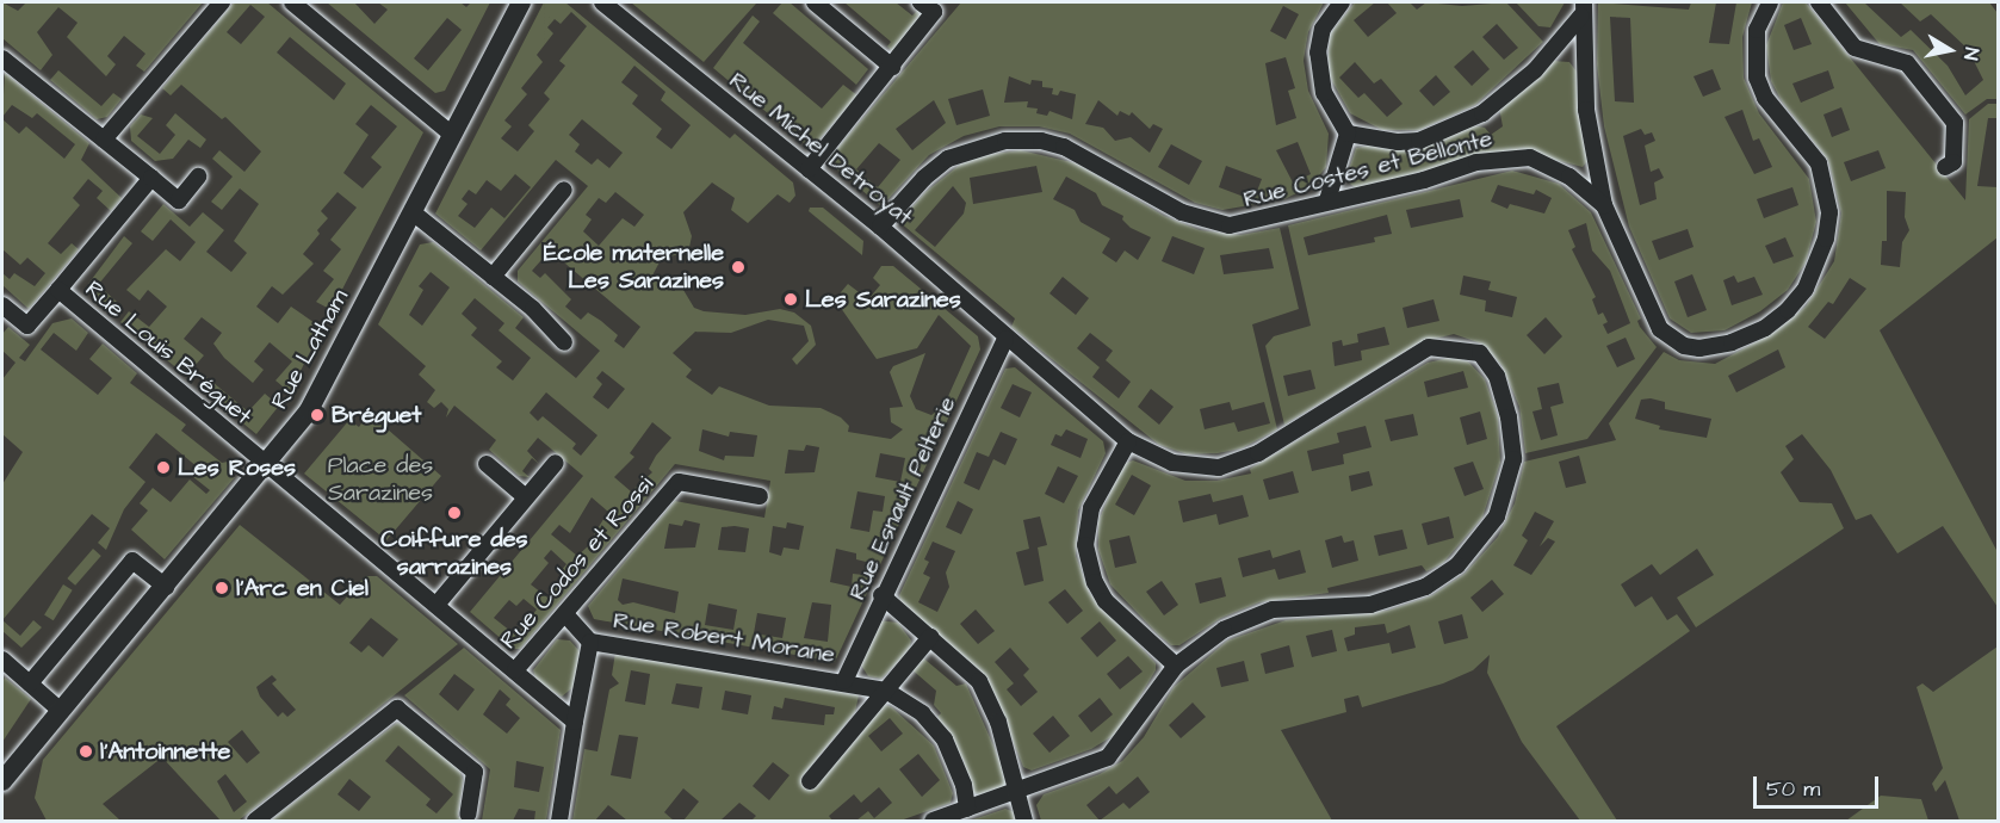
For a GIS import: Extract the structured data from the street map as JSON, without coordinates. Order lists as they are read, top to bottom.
{
  "streets": {
    "street": [
      "Rue Michel Detroyat",
      "Rue Costes et Bellonte",
      "Rue Latham",
      "Rue Louis Bréguet",
      "Rue Esnault Pelterie",
      "Rue Codos et Rossi",
      "Rue Robert Morane"
    ]
  },
  "crossings": [
    ["Rue Michel Detroyat", "Rue Costes et Bellonte"],
    ["Rue Michel Detroyat", "Rue Esnault Pelterie"],
    ["Rue Michel Detroyat", "Rue Robert Morane"],
    ["Rue Latham", "Rue Louis Bréguet"],
    ["Rue Louis Bréguet", "Rue Codos et Rossi"],
    ["Rue Esnault Pelterie", "Rue Robert Morane"],
    ["Rue Codos et Rossi", "Rue Robert Morane"]
  ],
  "parks": ["Place des Sarazines"],
  "places": [
    "École maternelle Les Sarazines",
    "Les Sarazines",
    "Bréguet",
    "Les Roses",
    "Coiffure des sarrazines",
    "l'Arc en Ciel",
    "l'Antoinnette"
  ],
  "scale_bar": "50 m",
  "north": "right"
}
